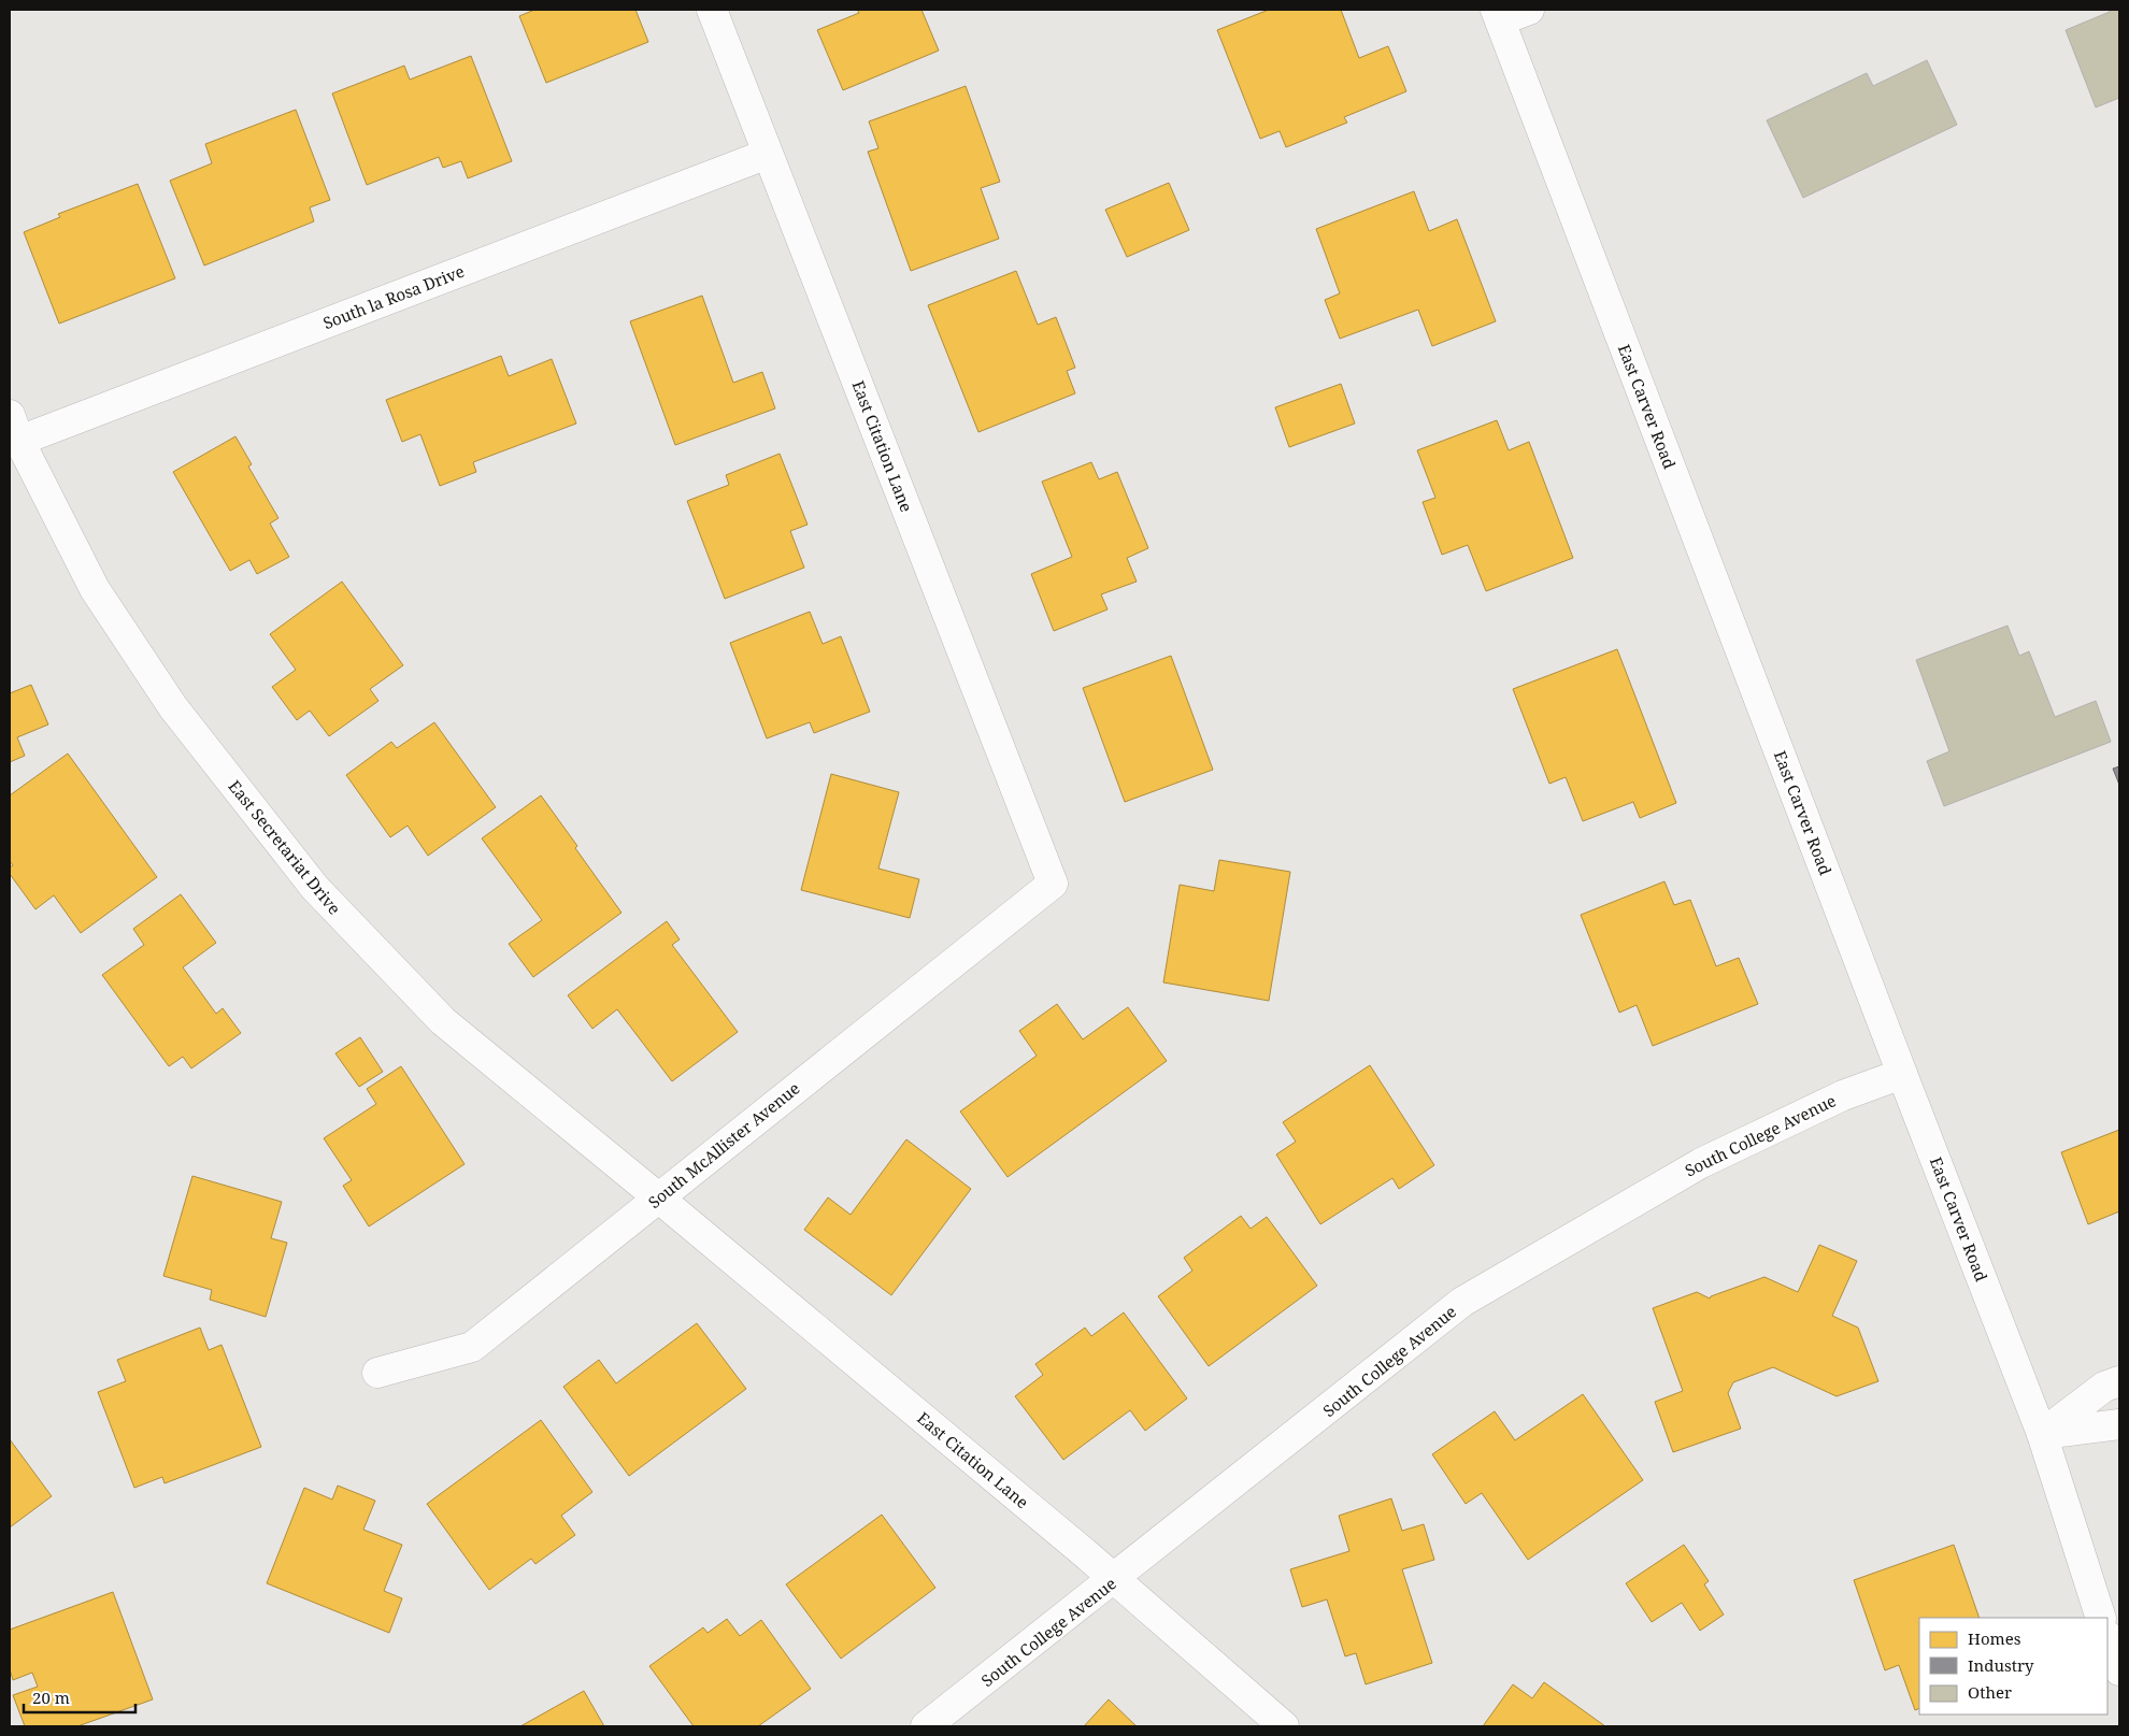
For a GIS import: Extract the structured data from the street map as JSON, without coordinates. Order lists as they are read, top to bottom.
{
  "streets": {
    "street": [
      "South la Rosa Drive",
      "East Carver Road",
      "East Citation Lane",
      "East Secretariat Drive",
      "South College Avenue",
      "South McAllister Avenue"
    ]
  },
  "crossings": [
    ["South la Rosa Drive", "East Citation Lane"],
    ["South la Rosa Drive", "East Secretariat Drive"],
    ["East Carver Road", "South College Avenue"],
    ["East Citation Lane", "East Secretariat Drive"],
    ["East Citation Lane", "South College Avenue"],
    ["East Citation Lane", "South McAllister Avenue"],
    ["East Secretariat Drive", "South McAllister Avenue"]
  ],
  "legend": ["Homes", "Industry", "Other"],
  "scale_bar": "20 m"
}
